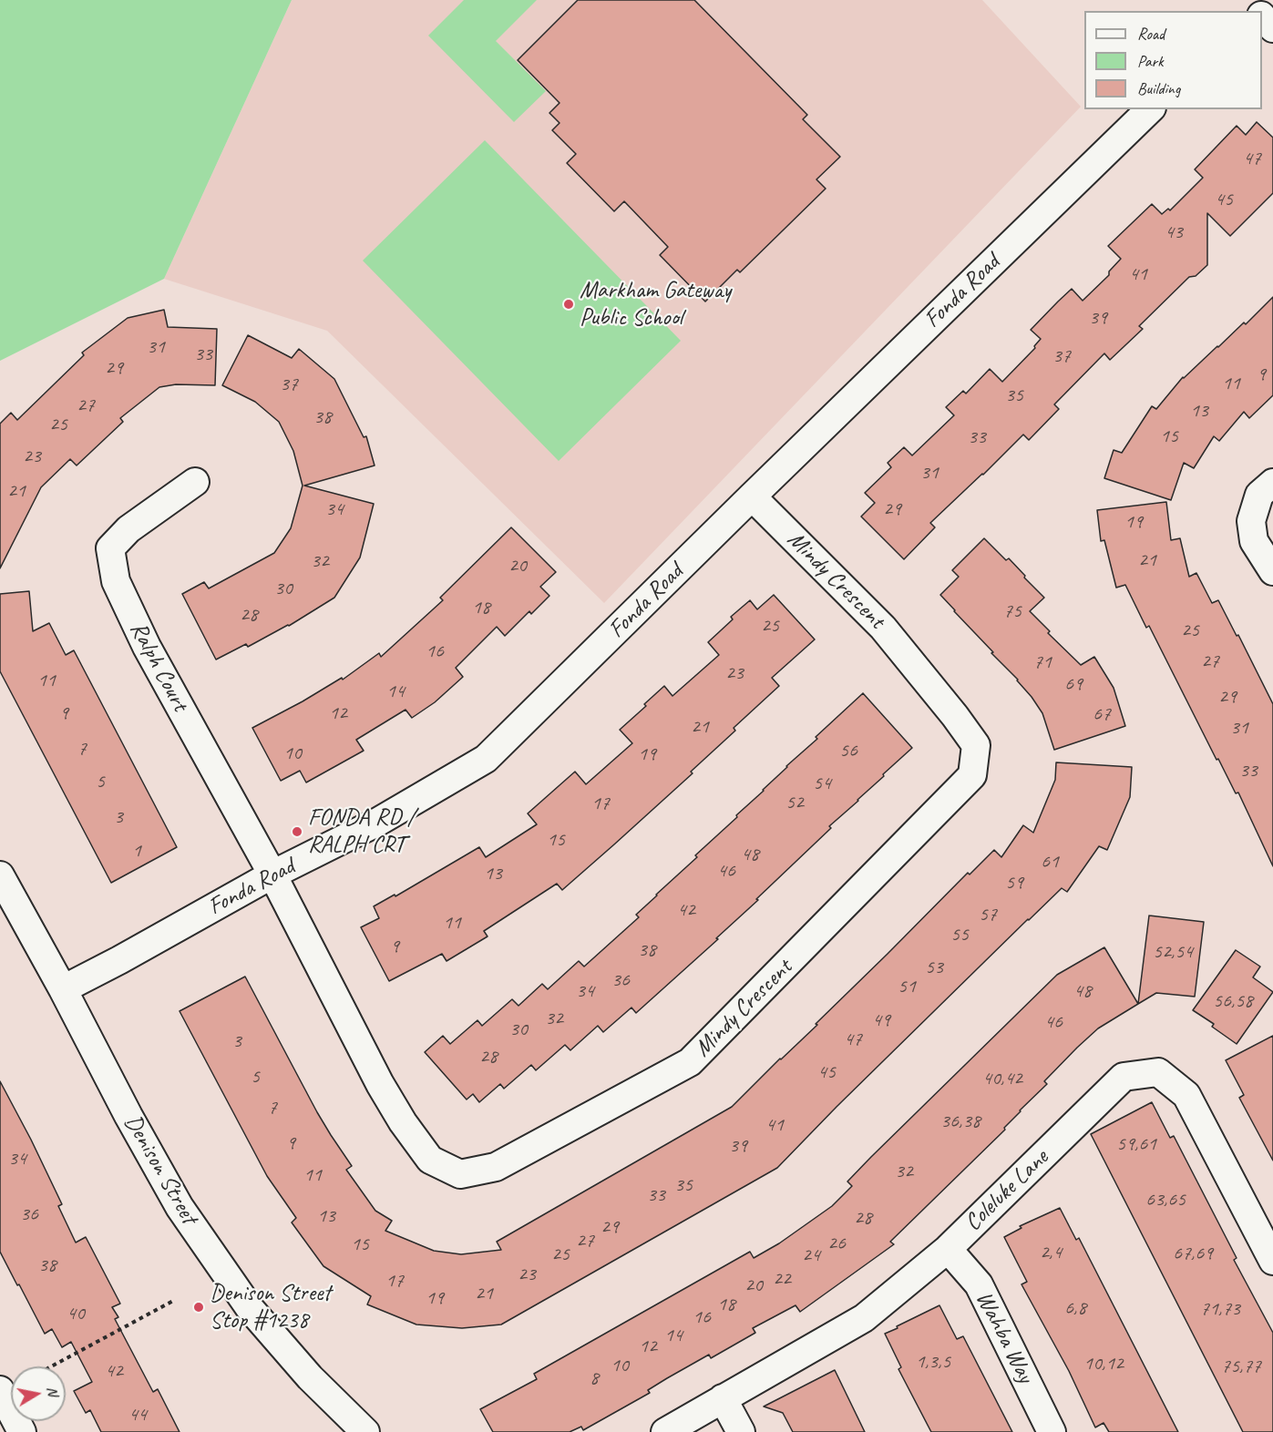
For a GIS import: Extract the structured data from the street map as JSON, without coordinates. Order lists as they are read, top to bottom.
{
  "streets": {
    "street": [
      "Fonda Road",
      "Mindy Crescent",
      "Ralph Court",
      "Denison Street",
      "Coleluke Lane",
      "Wahba Way"
    ]
  },
  "crossings": [
    ["Fonda Road", "Mindy Crescent"],
    ["Fonda Road", "Ralph Court"],
    ["Fonda Road", "Denison Street"],
    ["Mindy Crescent", "Ralph Court"],
    ["Coleluke Lane", "Wahba Way"]
  ],
  "places": ["Markham Gateway Public School", "FONDA RD / RALPH CRT", "Denison Street Stop #1238"],
  "house_numbers": [
    "47",
    "45",
    "43",
    "41",
    "39",
    "31",
    "33",
    "37",
    "29",
    "9",
    "11",
    "37",
    "35",
    "27",
    "13",
    "38",
    "25",
    "15",
    "33",
    "23",
    "31",
    "21",
    "34",
    "29",
    "19",
    "21",
    "32",
    "20",
    "30",
    "18",
    "75",
    "28",
    "25",
    "25",
    "16",
    "27",
    "71",
    "23",
    "11",
    "69",
    "14",
    "29",
    "9",
    "12",
    "67",
    "21",
    "31",
    "7",
    "56",
    "10",
    "19",
    "33",
    "5",
    "54",
    "52",
    "17",
    "3",
    "15",
    "1",
    "48",
    "61",
    "46",
    "13",
    "59",
    "42",
    "57",
    "11",
    "55",
    "9",
    "38",
    "52,54",
    "53",
    "36",
    "51",
    "34",
    "48",
    "56,58",
    "32",
    "49",
    "46",
    "30",
    "47",
    "3",
    "28",
    "45",
    "5",
    "40,42",
    "7",
    "36,38",
    "41",
    "9",
    "59,61",
    "39",
    "34",
    "32",
    "11",
    "35",
    "33",
    "63,65",
    "36",
    "13",
    "28",
    "29",
    "27",
    "26",
    "15",
    "2,4",
    "67,69",
    "25",
    "24",
    "38",
    "23",
    "22",
    "17",
    "20",
    "21",
    "19",
    "18",
    "6,8",
    "71,73",
    "40",
    "16",
    "14",
    "12",
    "1,3,5",
    "10,12",
    "10",
    "75,77",
    "42",
    "8",
    "44"
  ],
  "legend": ["Road", "Park", "Building"],
  "north": "right"
}
